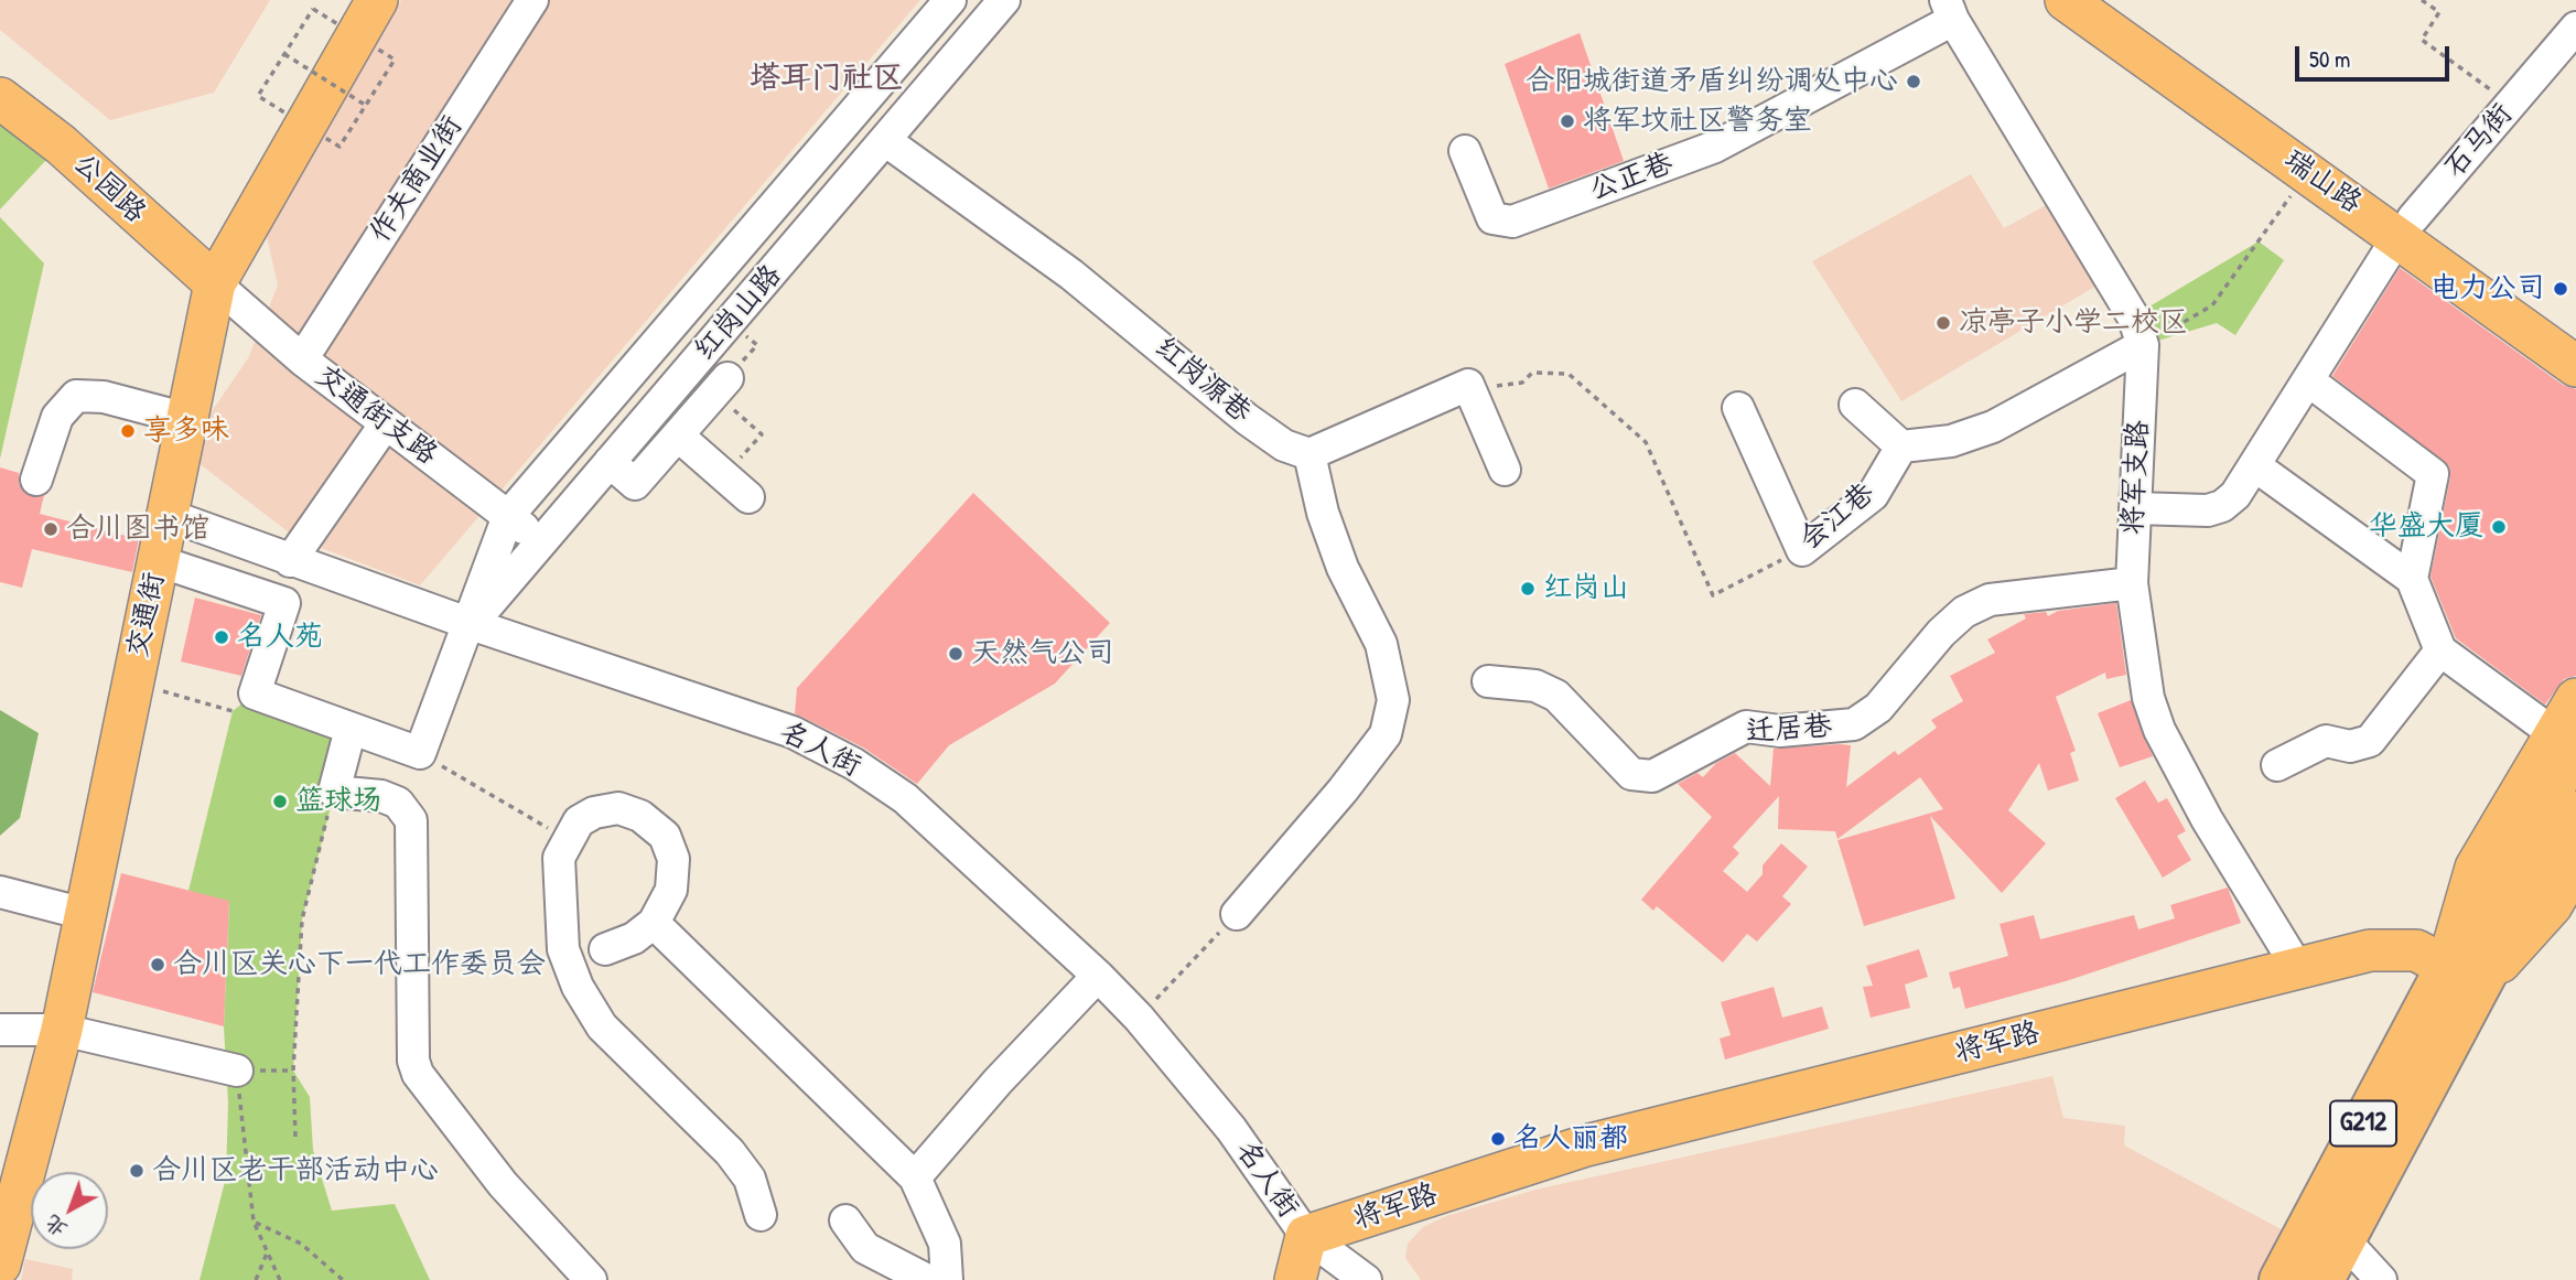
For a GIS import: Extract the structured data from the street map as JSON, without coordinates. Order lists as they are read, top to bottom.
{
  "streets": {
    "highway": ["G212"],
    "main road": [
      "瑞山路",
      "公园路",
      "交通街",
      "将军路"
    ],
    "street": [
      "石马街",
      "公正巷",
      "作夫商业街",
      "红岗山路",
      "红岗源巷",
      "交通街支路",
      "将军支路",
      "会江巷",
      "迁居巷",
      "名人街"
    ]
  },
  "crossings": [
    ["石马街", "瑞山路"],
    ["石马街", "将军支路"],
    ["公正巷", "将军支路"],
    ["作夫商业街", "交通街支路"],
    ["公园路", "交通街支路"],
    ["公园路", "交通街"],
    ["红岗山路", "红岗源巷"],
    ["红岗山路", "交通街支路"],
    ["红岗山路", "名人街"],
    ["交通街支路", "交通街"],
    ["将军支路", "迁居巷"],
    ["将军支路", "将军路"],
    ["交通街", "名人街"],
    ["名人街", "将军路"],
    ["将军路", "G212"]
  ],
  "districts": ["塔耳门社区"],
  "places": [
    "合阳城街道矛盾纠纷调处中心",
    "将军坟社区警务室",
    "电力公司",
    "凉亭子小学二校区",
    "享多味",
    "华盛大厦",
    "合川图书馆",
    "红岗山",
    "名人苑",
    "天然气公司",
    "篮球场",
    "合川区关心下一代工作委员会",
    "名人丽都",
    "合川区老干部活动中心"
  ],
  "scale_bar": "50 m",
  "north": "bottom left"
}
